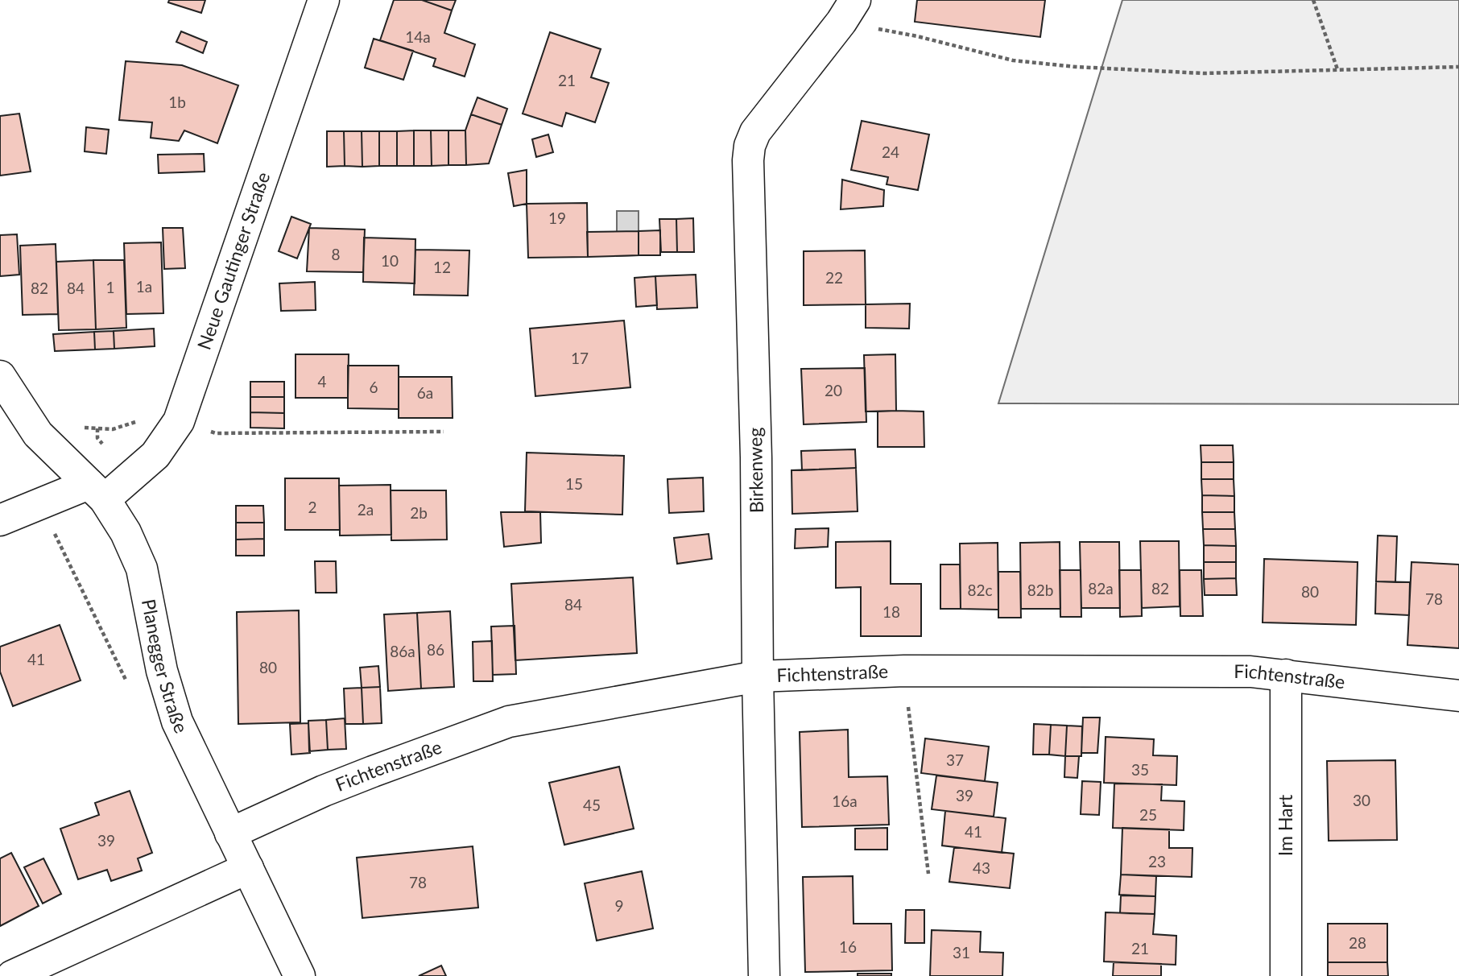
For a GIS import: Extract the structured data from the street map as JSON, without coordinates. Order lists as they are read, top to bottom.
{
  "streets": {
    "street": [
      "Neue Gautinger Straße",
      "Birkenweg",
      "Planegger Straße",
      "Fichtenstraße",
      "Im Hart"
    ]
  },
  "crossings": [
    ["Neue Gautinger Straße", "Planegger Straße"],
    ["Birkenweg", "Fichtenstraße"],
    ["Planegger Straße", "Fichtenstraße"],
    ["Fichtenstraße", "Im Hart"]
  ],
  "house_numbers": [
    "14a",
    "21",
    "1b",
    "24",
    "19",
    "8",
    "10",
    "12",
    "22",
    "1a",
    "1",
    "82",
    "84",
    "17",
    "4",
    "6",
    "20",
    "6a",
    "15",
    "2",
    "2a",
    "2b",
    "82a",
    "82",
    "82c",
    "82b",
    "80",
    "78",
    "84",
    "18",
    "86",
    "86a",
    "41",
    "80",
    "37",
    "35",
    "39",
    "30",
    "16a",
    "45",
    "25",
    "41",
    "39",
    "23",
    "43",
    "78",
    "9",
    "28",
    "16",
    "21",
    "31"
  ]
}
